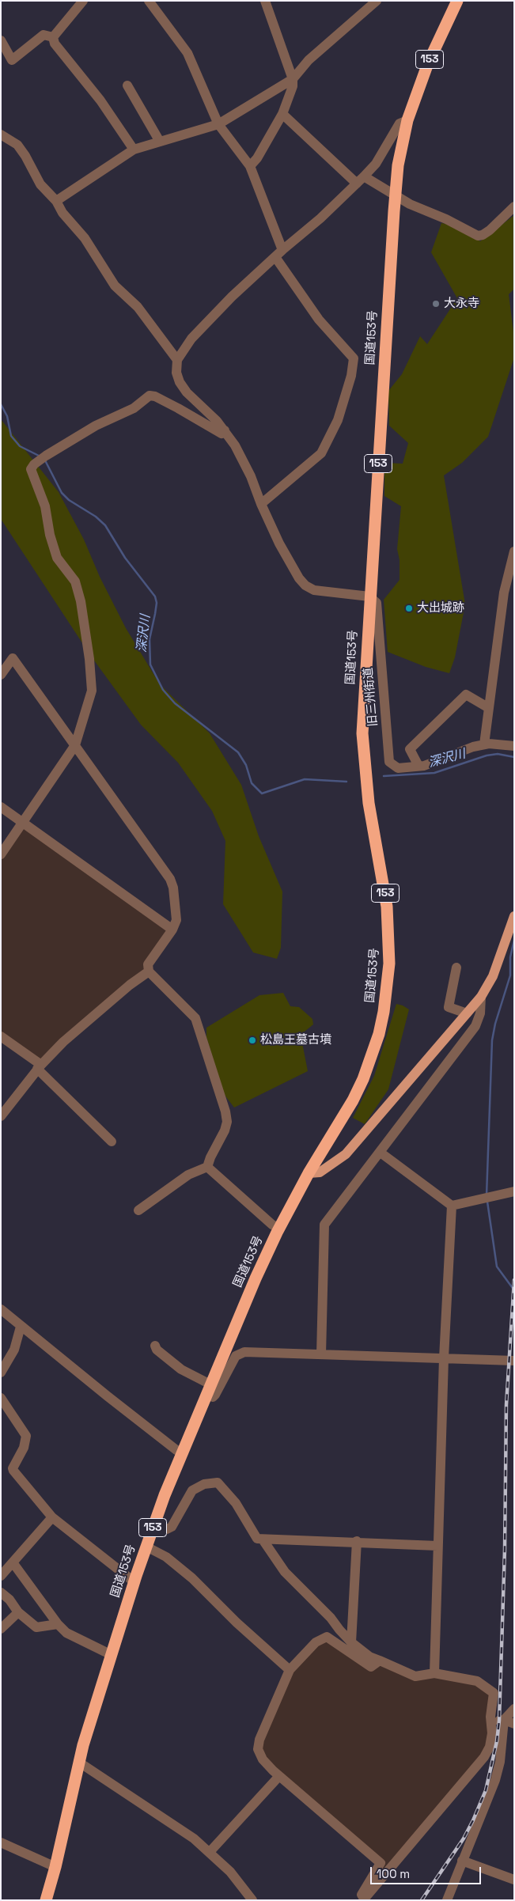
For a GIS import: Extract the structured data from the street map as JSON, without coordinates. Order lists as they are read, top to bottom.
{
  "streets": {
    "highway": ["153", "国道153号"],
    "street": ["旧三州街道"]
  },
  "crossings": [
    ["国道153号", "旧三州街道"]
  ],
  "water": ["深沢川"],
  "places": ["大永寺", "大出城跡", "松島王墓古墳"],
  "scale_bar": "100 m"
}
